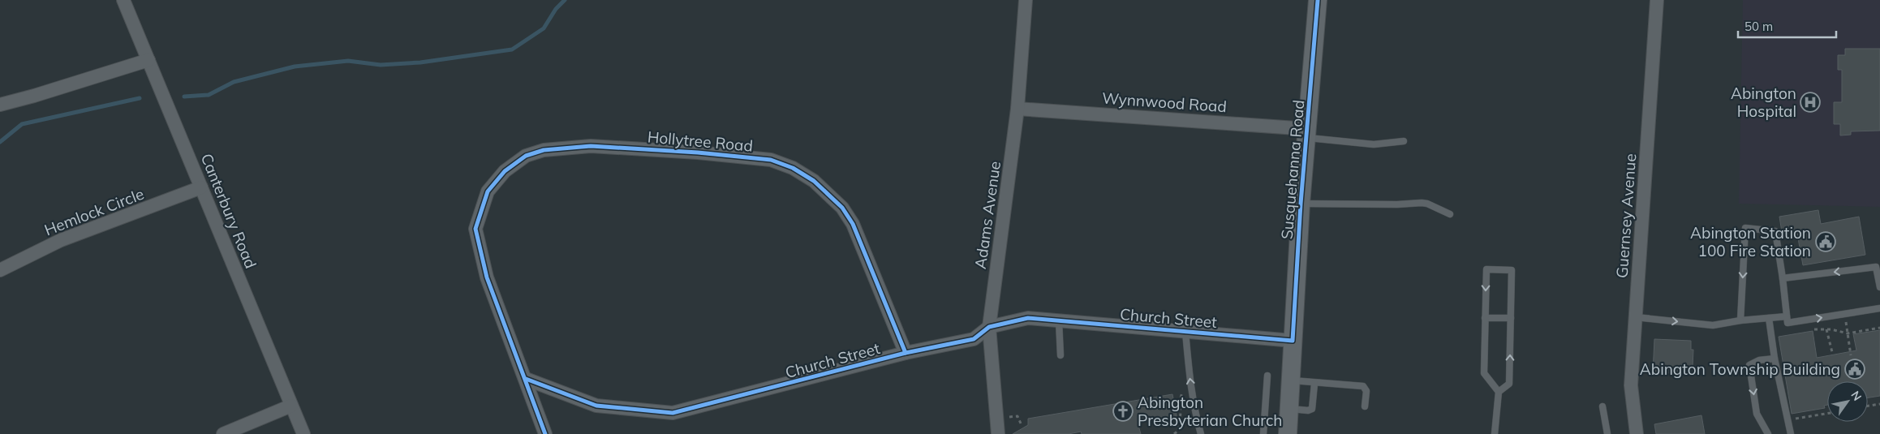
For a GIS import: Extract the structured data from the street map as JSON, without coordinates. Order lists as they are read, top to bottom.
{
  "streets": {
    "main road": ["Susquehanna Road"],
    "street": [
      "Wynnwood Road",
      "Hollytree Road",
      "Canterbury Road",
      "Hemlock Circle",
      "Adams Avenue",
      "Guernsey Avenue",
      "Church Street"
    ]
  },
  "crossings": [
    ["Wynnwood Road", "Susquehanna Road"],
    ["Wynnwood Road", "Adams Avenue"],
    ["Hollytree Road", "Church Street"],
    ["Susquehanna Road", "Church Street"],
    ["Canterbury Road", "Hemlock Circle"],
    ["Adams Avenue", "Church Street"]
  ],
  "places": {
    "hospital": ["Abington Hospital"],
    "public building": ["Abington Station 100 Fire Station", "Abington Township Building"],
    "church": ["Abington Presbyterian Church"]
  },
  "scale_bar": "50 m",
  "north": "top right"
}
